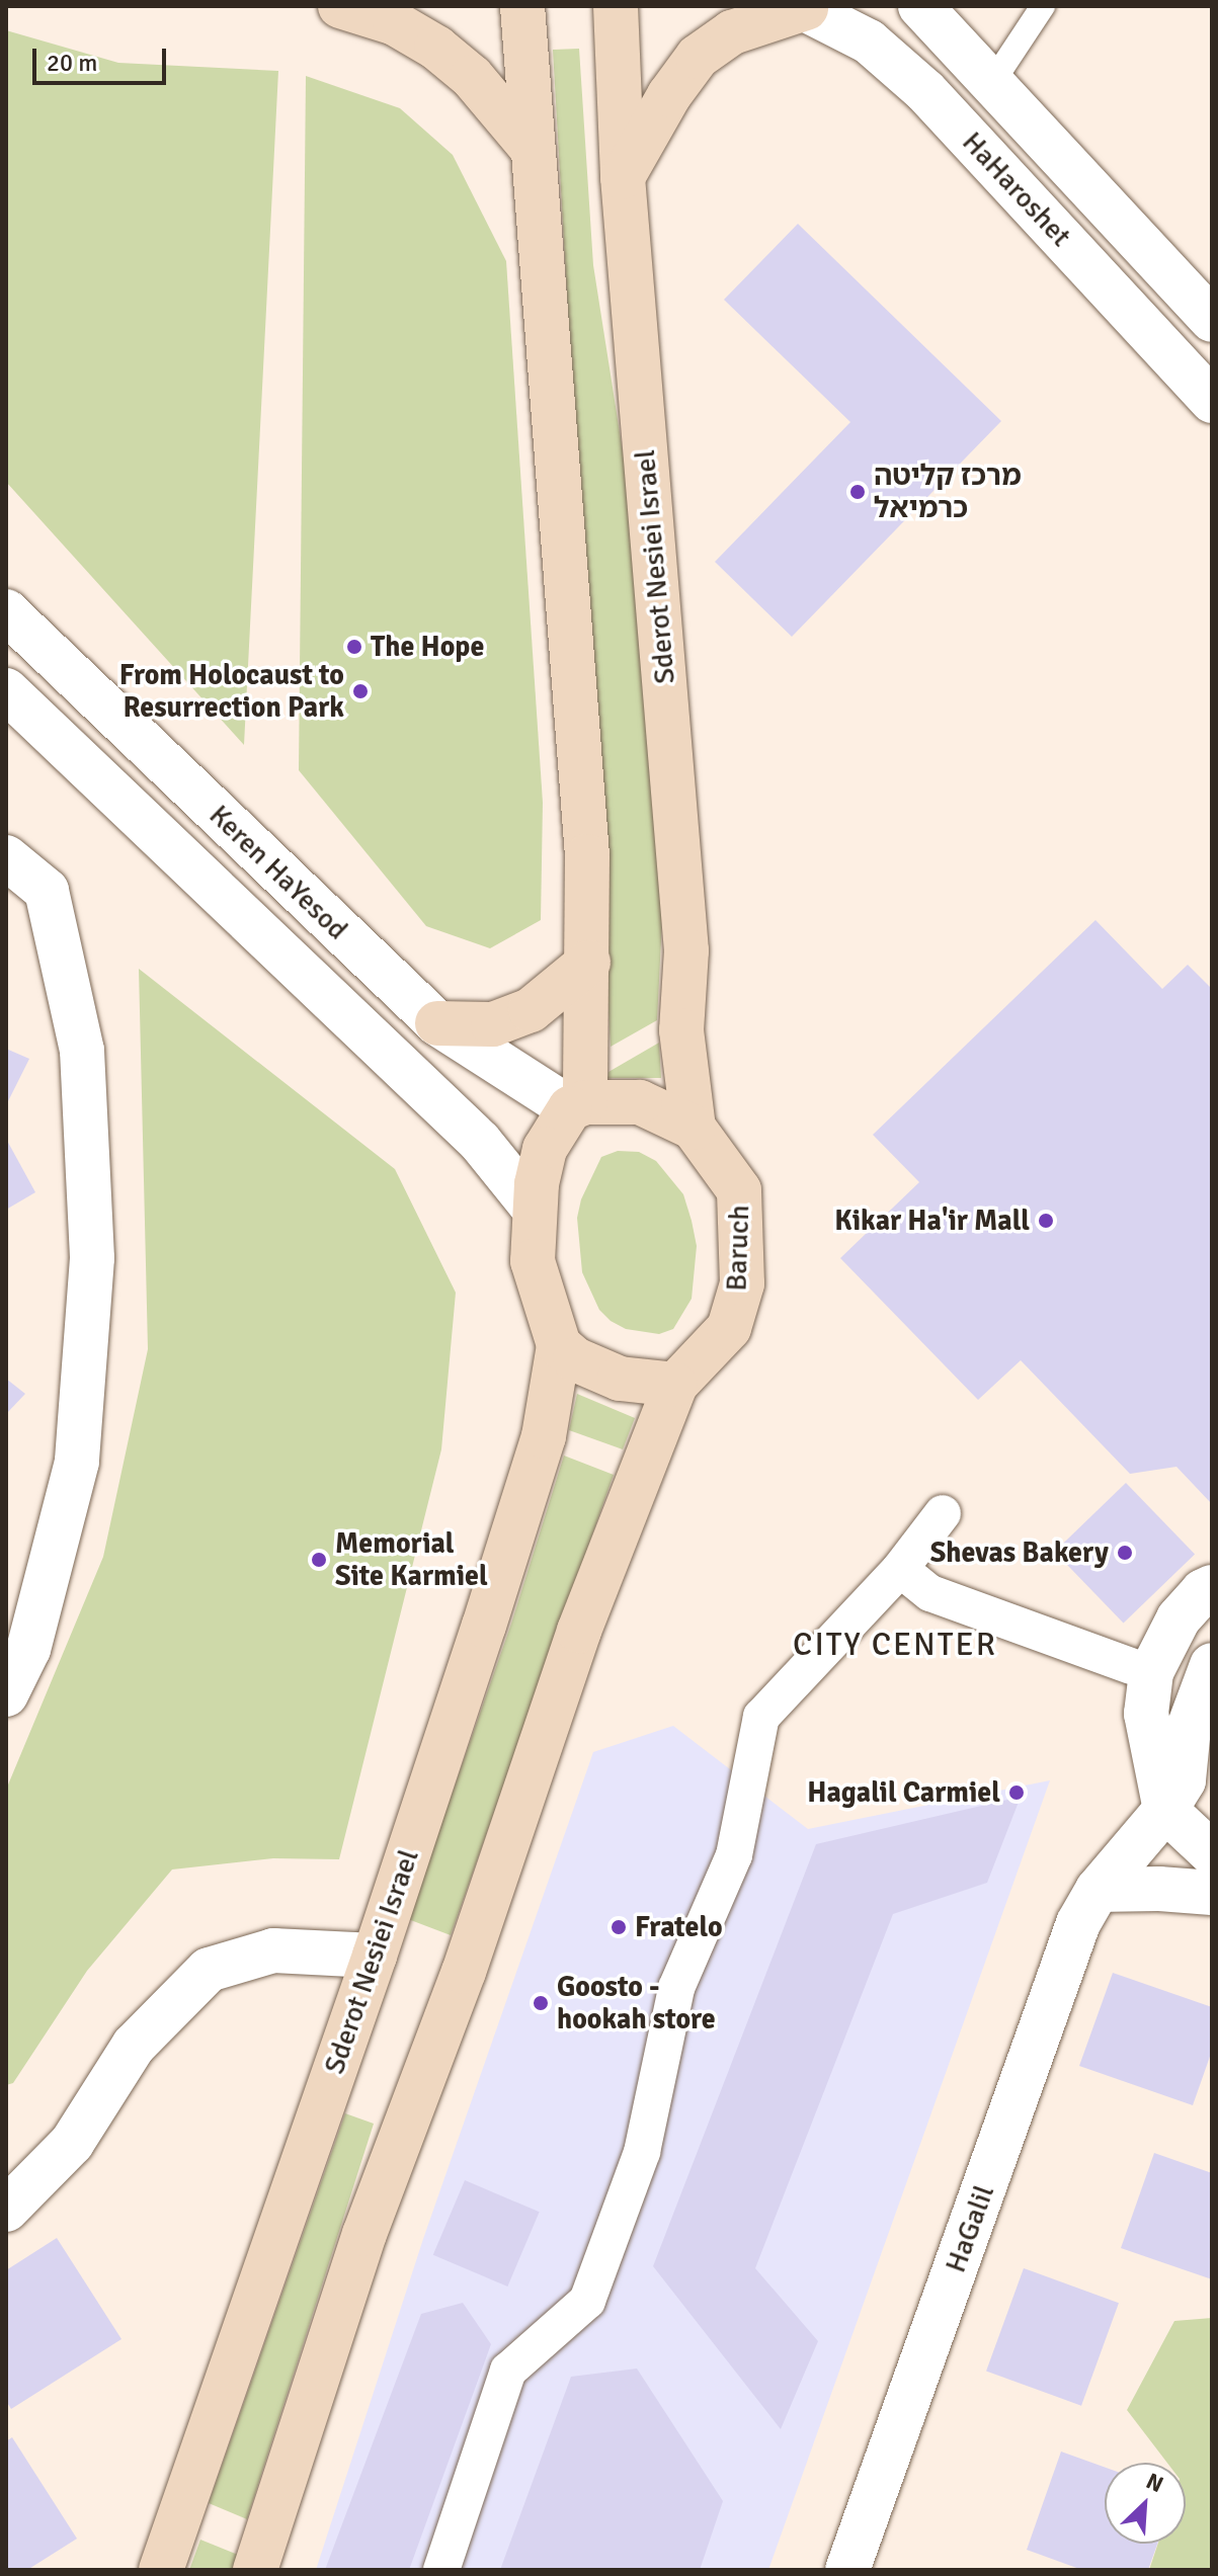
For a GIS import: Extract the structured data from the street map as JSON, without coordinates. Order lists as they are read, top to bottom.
{
  "streets": {
    "main road": ["Sderot Nesiei Israel", "Baruch"],
    "street": ["HaHaroshet", "Keren HaYesod", "HaGalil"]
  },
  "crossings": [
    ["Sderot Nesiei Israel", "Keren HaYesod"],
    ["Sderot Nesiei Israel", "Baruch"],
    ["Keren HaYesod", "Baruch"]
  ],
  "districts": ["CITY CENTER"],
  "places": [
    "מרכז קליטה כרמיאל",
    "The Hope",
    "From Holocaust to Resurrection Park",
    "Kikar Ha'ir Mall",
    "Shevas Bakery",
    "Memorial Site Karmiel",
    "Hagalil Carmiel",
    "Fratelo",
    "Goosto - hookah store"
  ],
  "scale_bar": "20 m",
  "north": "top right"
}
